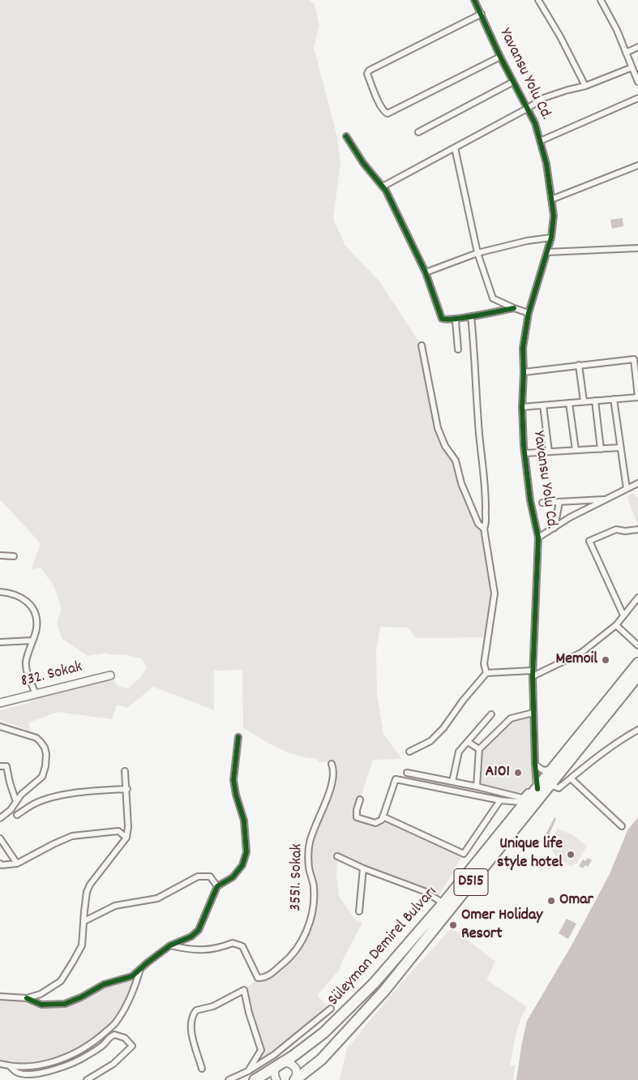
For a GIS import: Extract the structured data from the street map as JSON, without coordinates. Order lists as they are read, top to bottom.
{
  "streets": {
    "highway": ["D515", "Süleyman Demirel Bulvarı"],
    "street": ["Yavansu Yolu Cd.", "832. Sokak", "3551. Sokak"]
  },
  "crossings": [
    ["Yavansu Yolu Cd.", "Süleyman Demirel Bulvarı"]
  ],
  "places": [
    "Memoil",
    "A101",
    "Unique life style hotel",
    "Omar",
    "Omer Holiday Resort"
  ]
}
